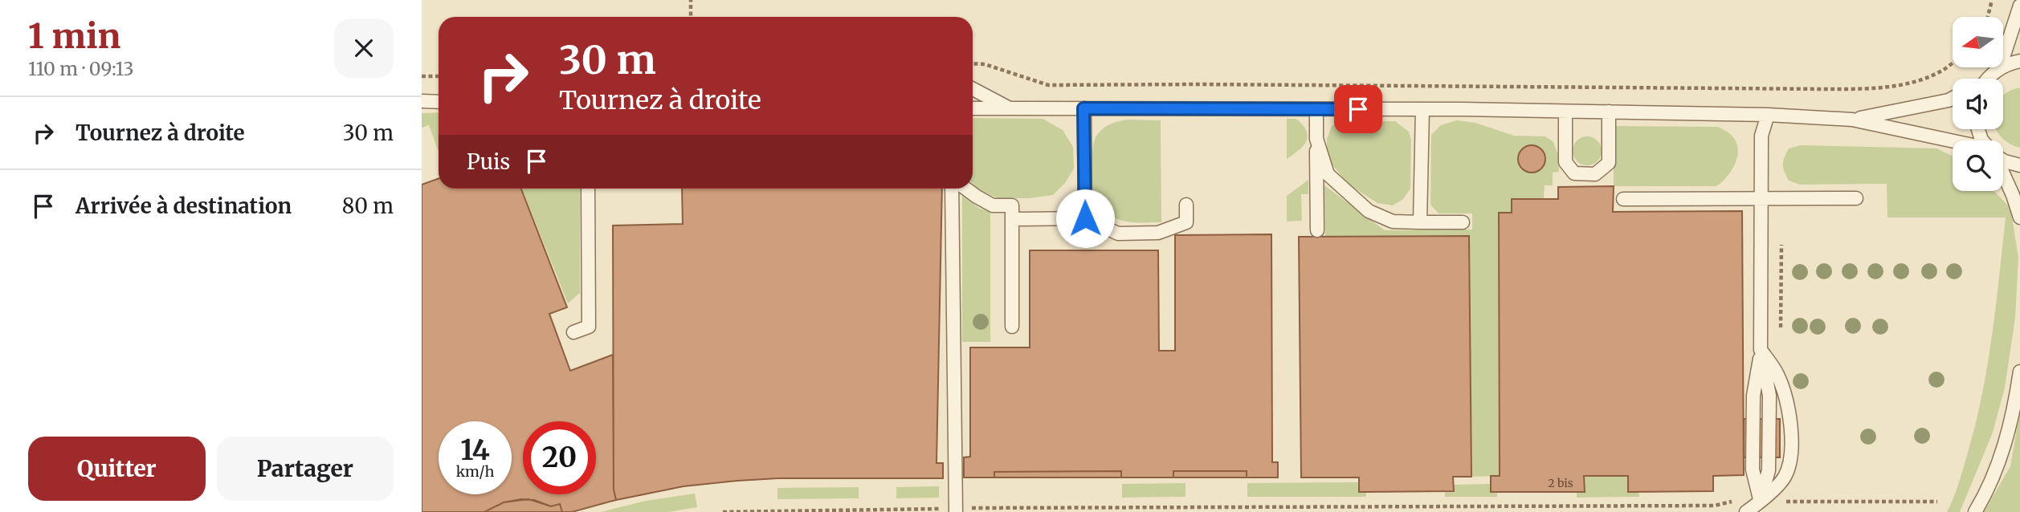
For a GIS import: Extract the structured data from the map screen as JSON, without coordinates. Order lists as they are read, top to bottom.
{
  "house_numbers": ["2 bis"],
  "north": "left",
  "page": {
    "heading": ["1 min", "110 m · 09:13"],
    "turn": ["30 m", "Tournez à droite"],
    "list": [
      {
        "name": "Tournez à droite",
        "value": "30 m"
      },
      {
        "name": "Arrivée à destination",
        "value": "80 m"
      }
    ],
    "then": "Puis",
    "speed": "14 km/h",
    "limit": "20",
    "buttons": ["Quitter", "Partager"]
  }
}
